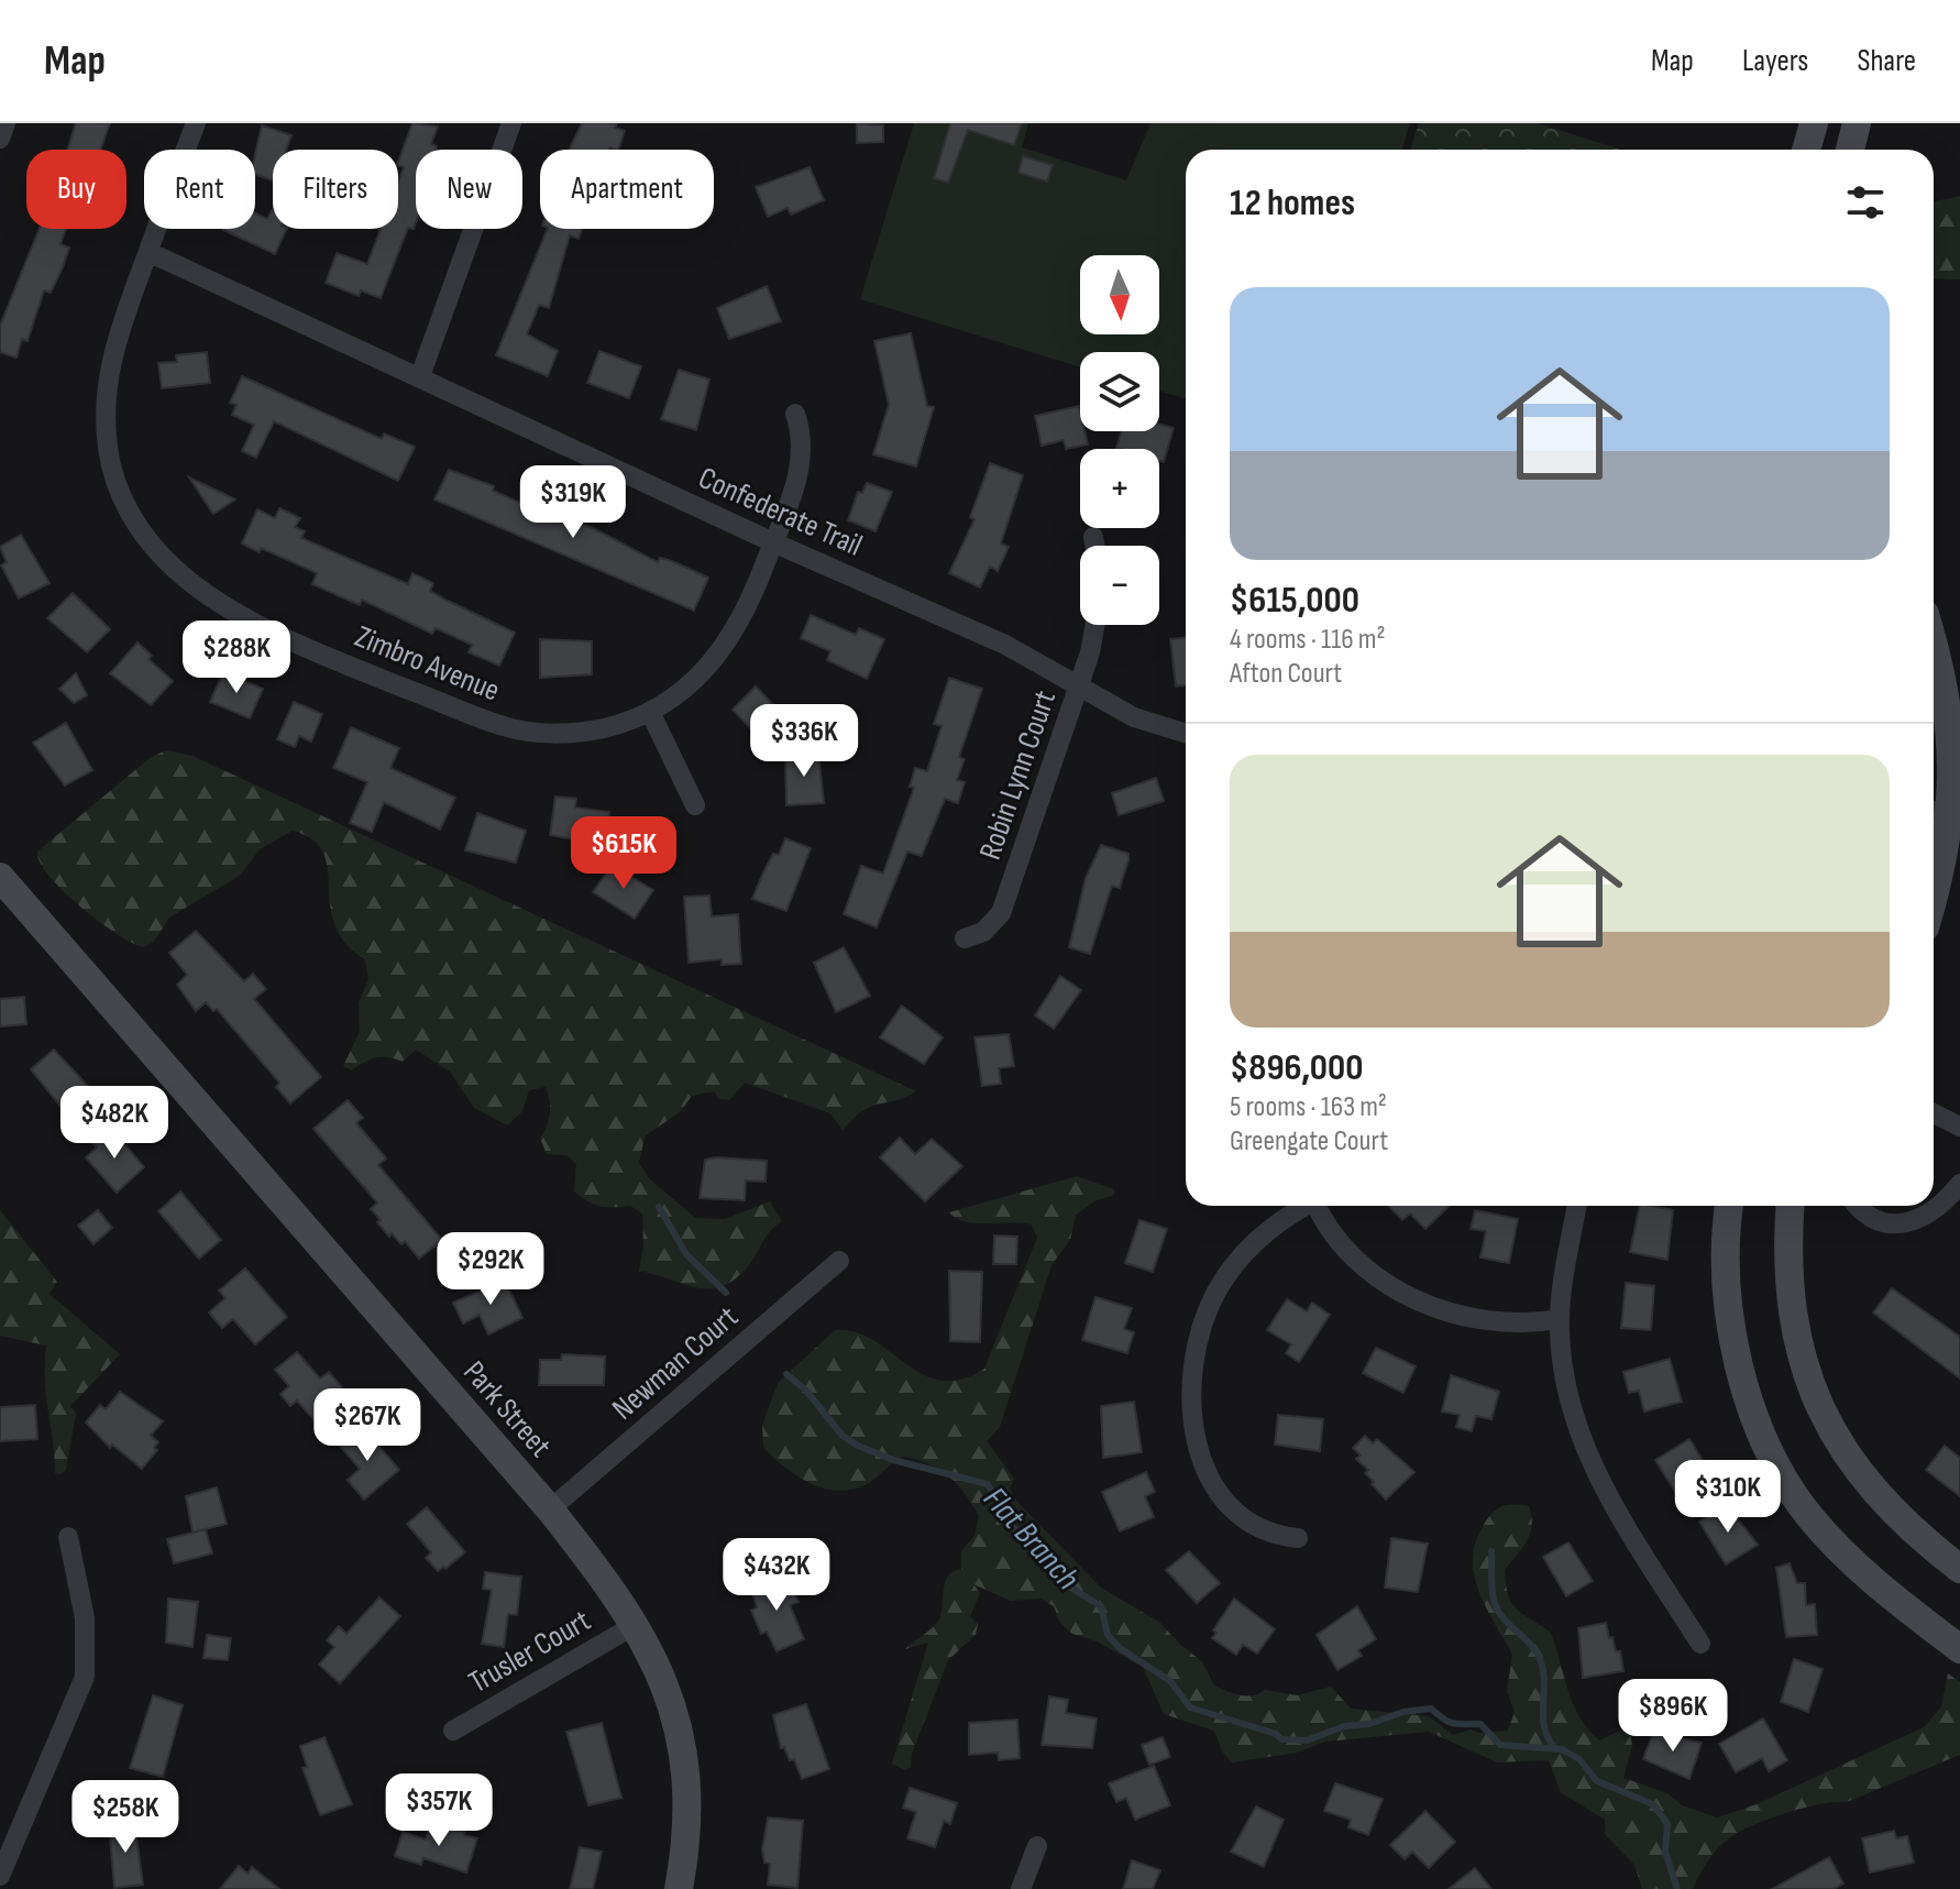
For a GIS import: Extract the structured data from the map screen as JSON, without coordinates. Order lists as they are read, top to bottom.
{
  "streets": {
    "street": [
      "Confederate Trail",
      "Zimbro Avenue",
      "Robin Lynn Court",
      "Newman Court",
      "Park Street",
      "Trusler Court"
    ]
  },
  "crossings": [
    ["Confederate Trail", "Zimbro Avenue"],
    ["Confederate Trail", "Robin Lynn Court"],
    ["Newman Court", "Park Street"],
    ["Park Street", "Trusler Court"]
  ],
  "water": ["Flat Branch"],
  "north": "bottom",
  "page": {
    "header": "Map",
    "nav": ["Map", "Layers", "Share"],
    "chip": [
      "Buy",
      "Rent",
      "Filters",
      "New",
      "Apartment"
    ],
    "heading": "12 homes",
    "map_buttons": ["+", "−"],
    "list": [
      {
        "name": "$615,000",
        "note": "4 rooms · 116 m² · Afton Court"
      },
      {
        "name": "$896,000",
        "note": "5 rooms · 163 m² · Greengate Court"
      }
    ],
    "price": [
      "$319K",
      "$288K",
      "$336K",
      "$615K",
      "$482K",
      "$292K",
      "$267K",
      "$310K",
      "$432K",
      "$896K",
      "$357K",
      "$258K"
    ]
  }
}
